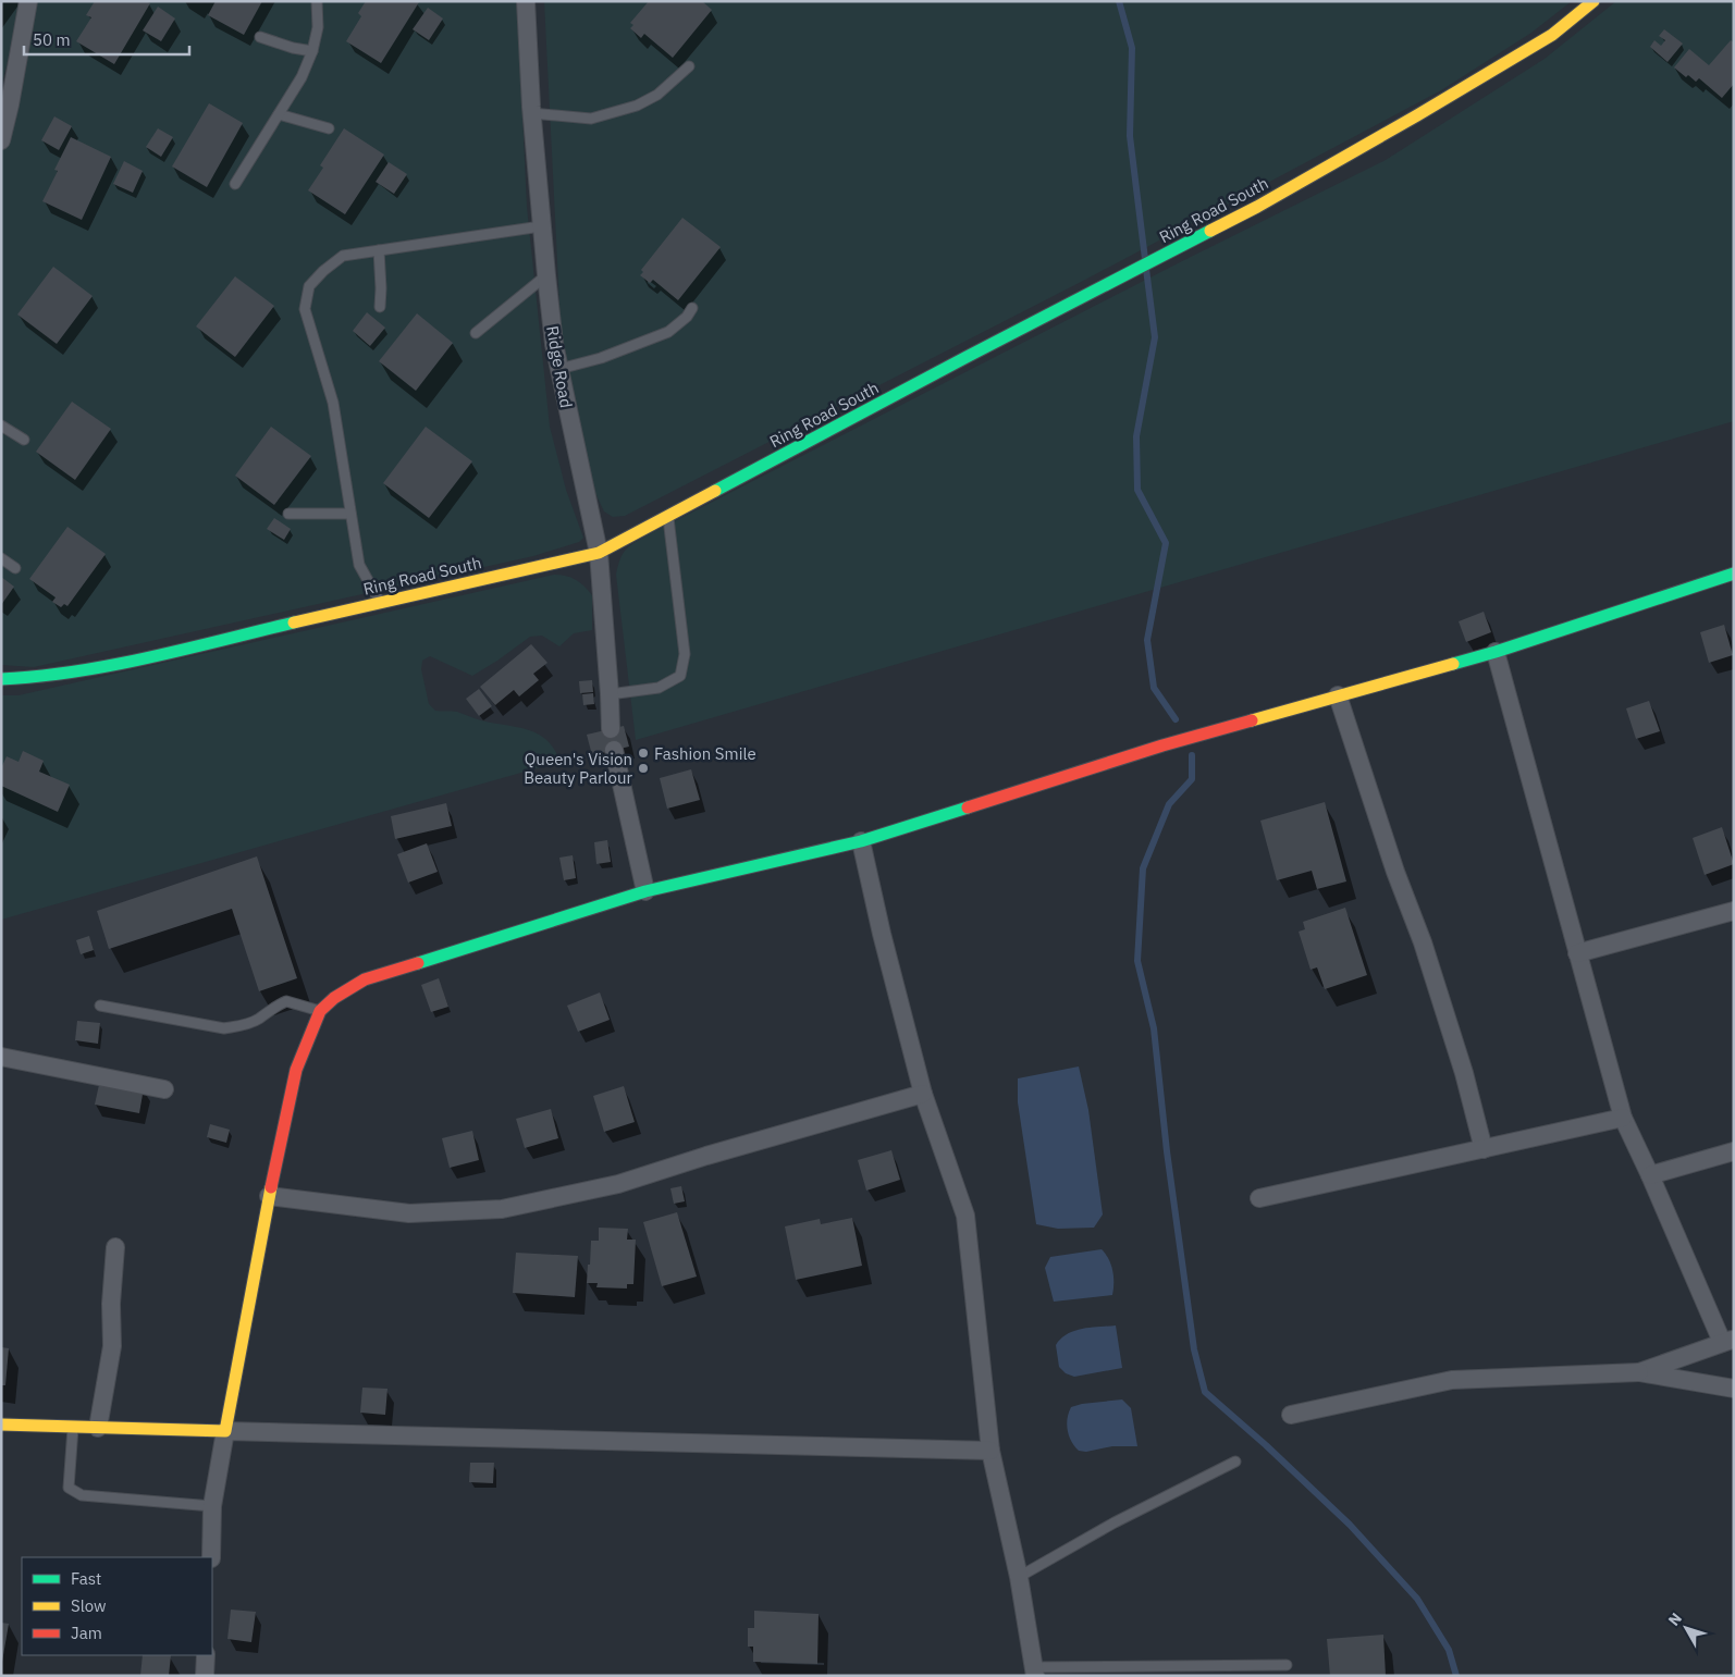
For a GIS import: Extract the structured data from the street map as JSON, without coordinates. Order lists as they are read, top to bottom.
{
  "streets": {
    "street": ["Ring Road South", "Ridge Road"]
  },
  "crossings": [
    ["Ring Road South", "Ridge Road"]
  ],
  "places": ["Fashion Smile", "Queen's Vision Beauty Parlour"],
  "legend": ["Fast", "Slow", "Jam"],
  "scale_bar": "50 m",
  "north": "top left"
}
